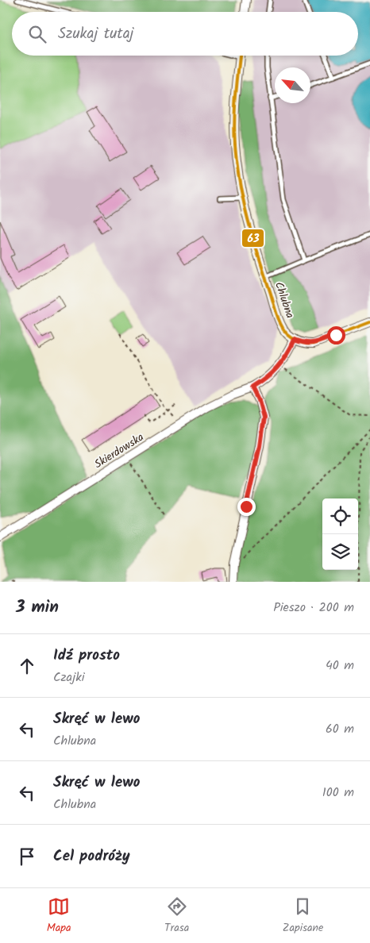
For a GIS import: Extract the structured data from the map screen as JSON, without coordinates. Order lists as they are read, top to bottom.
{
  "streets": {
    "street": ["Chlubna", "Skierdowska"]
  },
  "lines": ["transit line 63"],
  "north": "top left",
  "page": {
    "search": "Szukaj tutaj",
    "heading": ["3 min", "Pieszo · 200 m"],
    "list": [
      ["Idź prosto", "Czajki", "40 m"],
      ["Skręć w lewo", "Chlubna", "60 m"],
      ["Skręć w lewo", "Chlubna", "100 m"],
      "Cel podróży"
    ],
    "nav": ["Mapa", "Trasa", "Zapisane"]
  }
}
